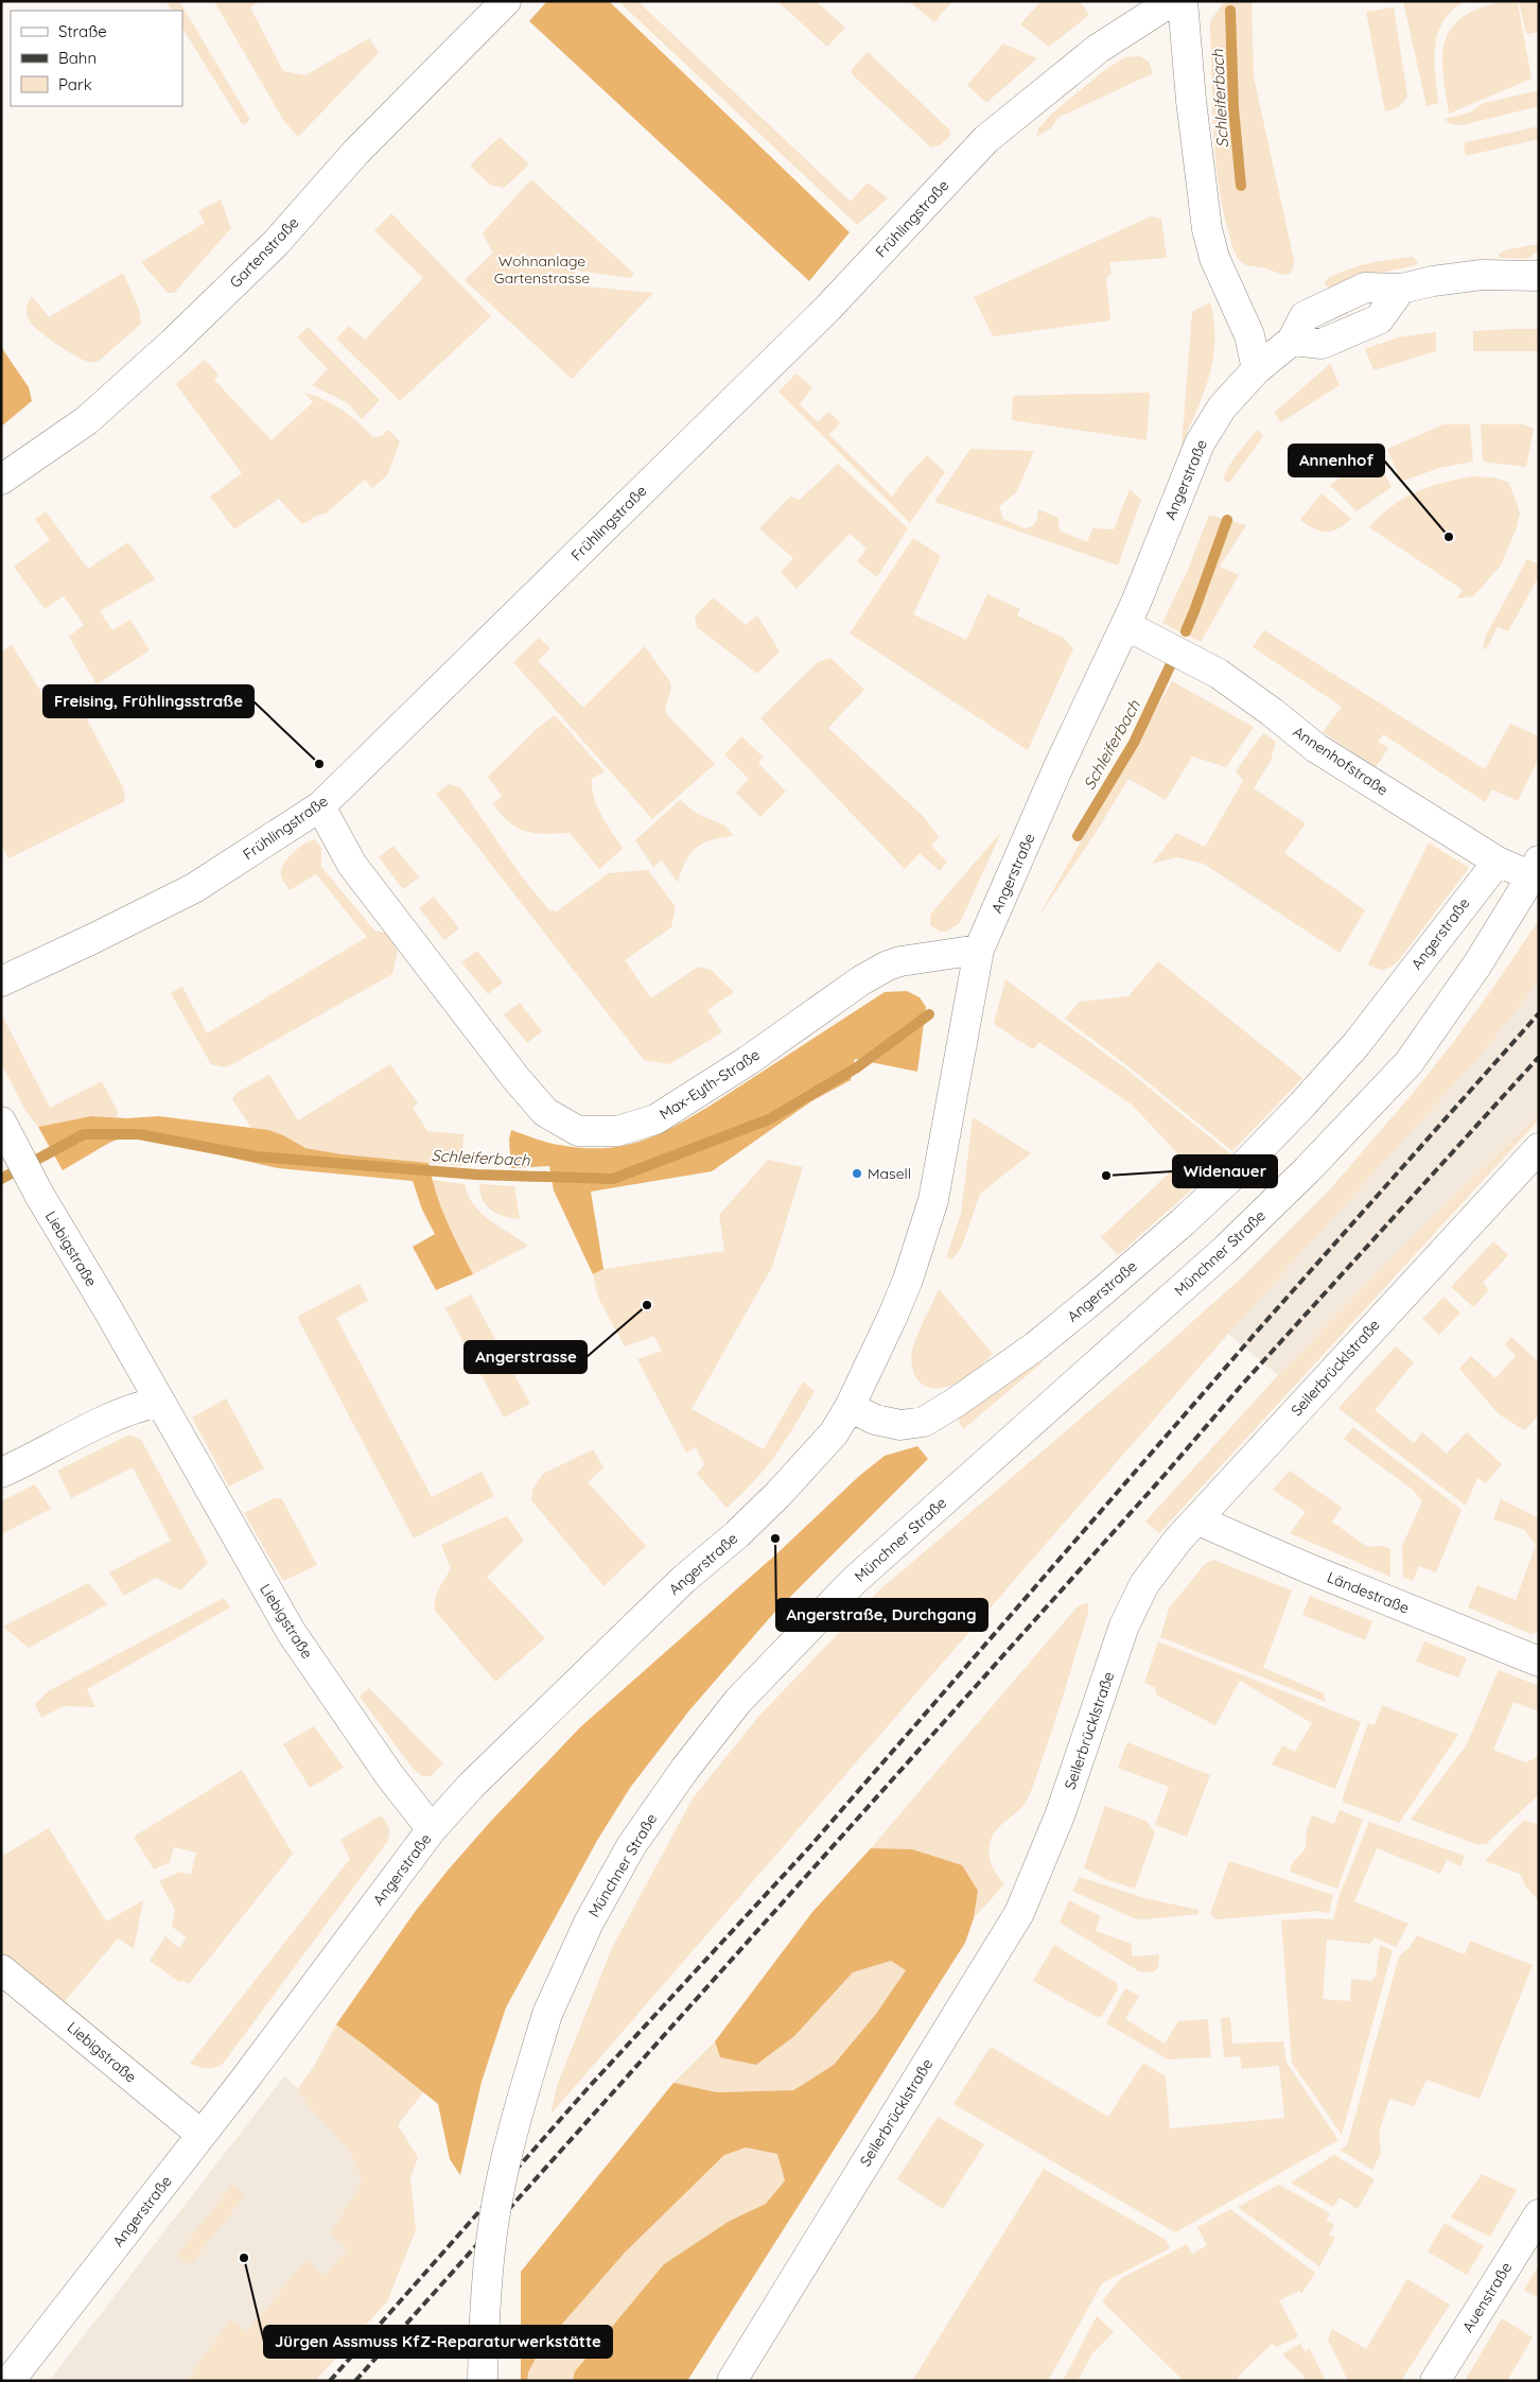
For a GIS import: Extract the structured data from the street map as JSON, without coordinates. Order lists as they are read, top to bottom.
{
  "streets": {
    "street": [
      "Frühlingstraße",
      "Gartenstraße",
      "Angerstraße",
      "Annenhofstraße",
      "Max-Eyth-Straße",
      "Liebigstraße",
      "Münchner Straße",
      "Seilerbrücklstraße",
      "Ländestraße",
      "Auenstraße"
    ]
  },
  "crossings": [
    ["Frühlingstraße", "Max-Eyth-Straße"],
    ["Angerstraße", "Annenhofstraße"],
    ["Angerstraße", "Max-Eyth-Straße"],
    ["Angerstraße", "Liebigstraße"],
    ["Annenhofstraße", "Münchner Straße"],
    ["Seilerbrücklstraße", "Ländestraße"]
  ],
  "water": ["Schleiferbach"],
  "parks": ["Wohnanlage Gartenstrasse"],
  "places": [
    "Annenhof",
    "Freising, Frühlingsstraße",
    "Masell",
    "Widenauer",
    "Angerstrasse",
    "Angerstraße, Durchgang",
    "Jürgen Assmuss KfZ-Reparaturwerkstätte"
  ],
  "legend": ["Straße", "Bahn", "Park"]
}
